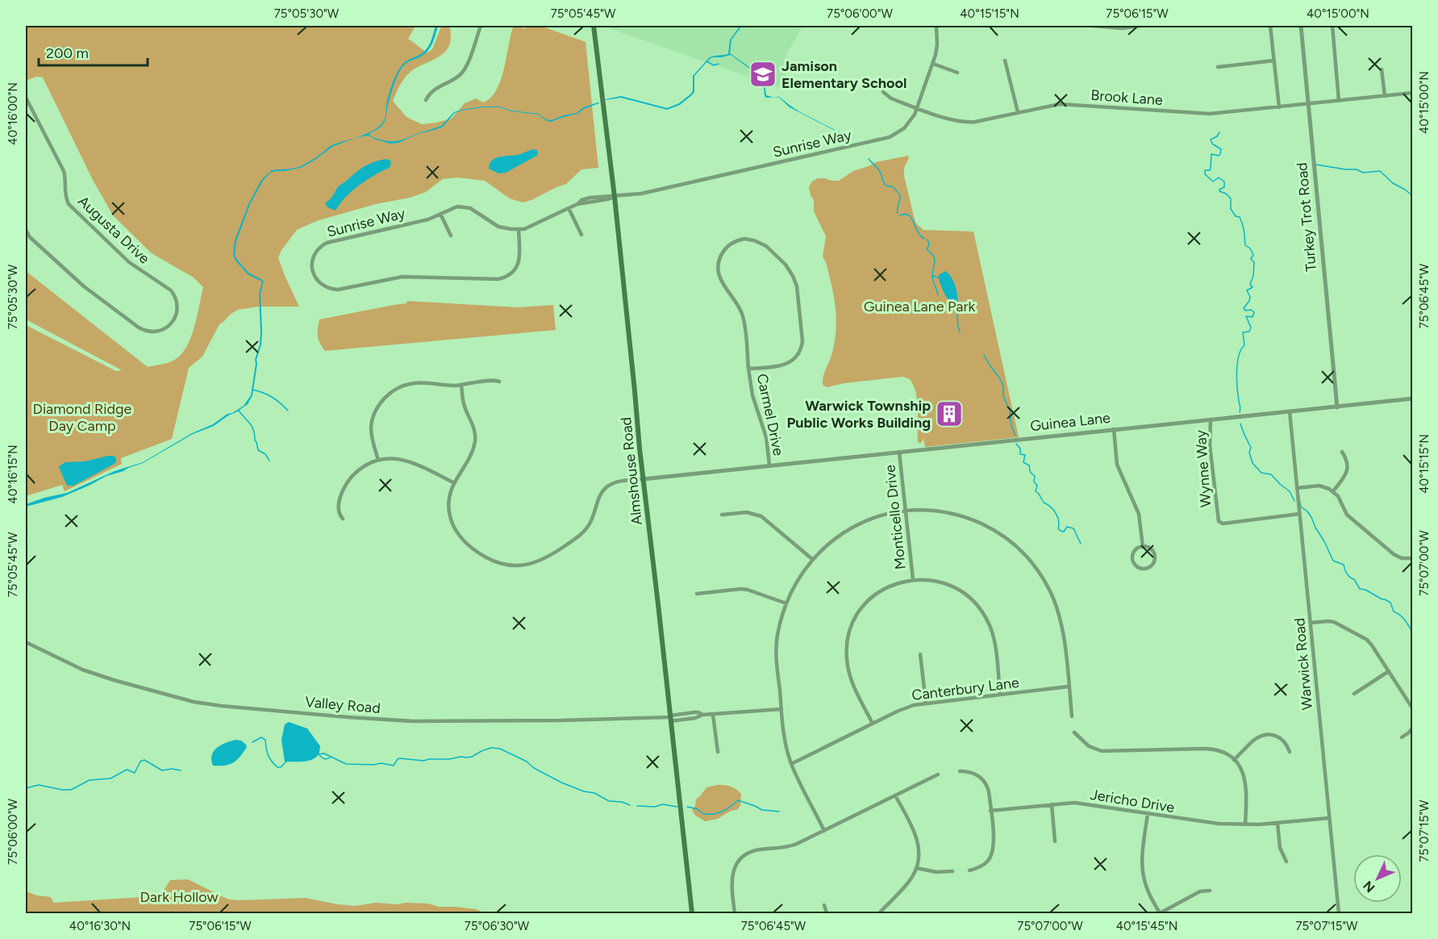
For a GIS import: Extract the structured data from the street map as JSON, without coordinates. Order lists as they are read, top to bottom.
{
  "streets": {
    "main road": ["Almshouse Road"],
    "street": [
      "Brook Lane",
      "Sunrise Way",
      "Turkey Trot Road",
      "Augusta Drive",
      "Carmel Drive",
      "Guinea Lane",
      "Wynne Way",
      "Monticello Drive",
      "Warwick Road",
      "Canterbury Lane",
      "Valley Road",
      "Jericho Drive"
    ]
  },
  "crossings": [
    ["Brook Lane", "Sunrise Way"],
    ["Brook Lane", "Turkey Trot Road"],
    ["Sunrise Way", "Almshouse Road"],
    ["Turkey Trot Road", "Guinea Lane"],
    ["Carmel Drive", "Guinea Lane"],
    ["Guinea Lane", "Wynne Way"],
    ["Guinea Lane", "Almshouse Road"],
    ["Guinea Lane", "Monticello Drive"],
    ["Guinea Lane", "Warwick Road"],
    ["Wynne Way", "Warwick Road"],
    ["Almshouse Road", "Valley Road"],
    ["Monticello Drive", "Canterbury Lane"],
    ["Warwick Road", "Jericho Drive"]
  ],
  "parks": ["Guinea Lane Park", "Diamond Ridge Day Camp", "Dark Hollow"],
  "places": {
    "school or university": ["Jamison Elementary School"],
    "building": ["Warwick Township Public Works Building"]
  },
  "scale_bar": "200 m",
  "north": "bottom left",
  "coordinates": [
    "75°05'30\"W",
    "75°05'45\"W",
    "75°06'00\"W",
    "40°15'15\"N",
    "75°06'15\"W",
    "40°15'00\"N",
    "40°16'00\"N",
    "75°06'45\"W",
    "40°16'15\"N",
    "75°07'00\"W",
    "75°07'15\"W",
    "40°16'30\"N",
    "75°06'30\"W",
    "40°15'45\"N"
  ]
}
